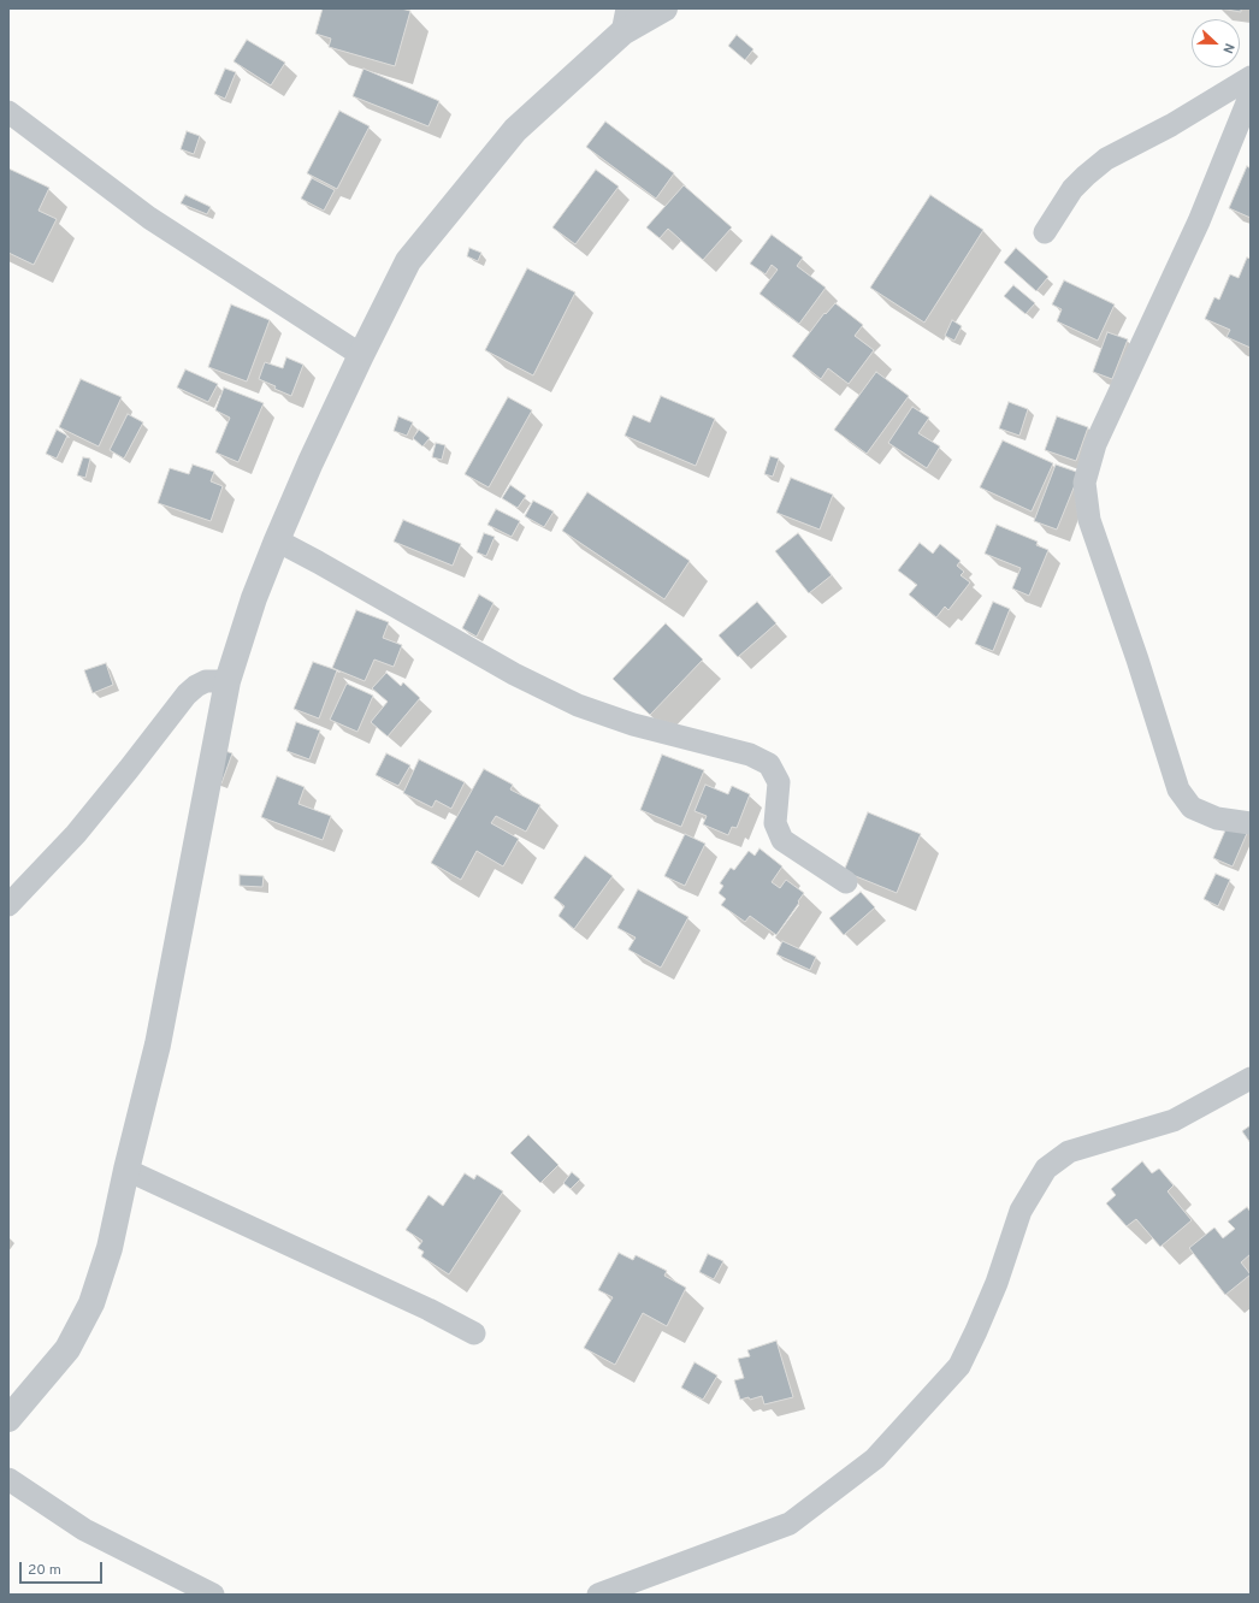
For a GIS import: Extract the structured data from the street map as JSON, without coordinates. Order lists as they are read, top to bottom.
{
  "scale_bar": "20 m",
  "north": "right"
}
